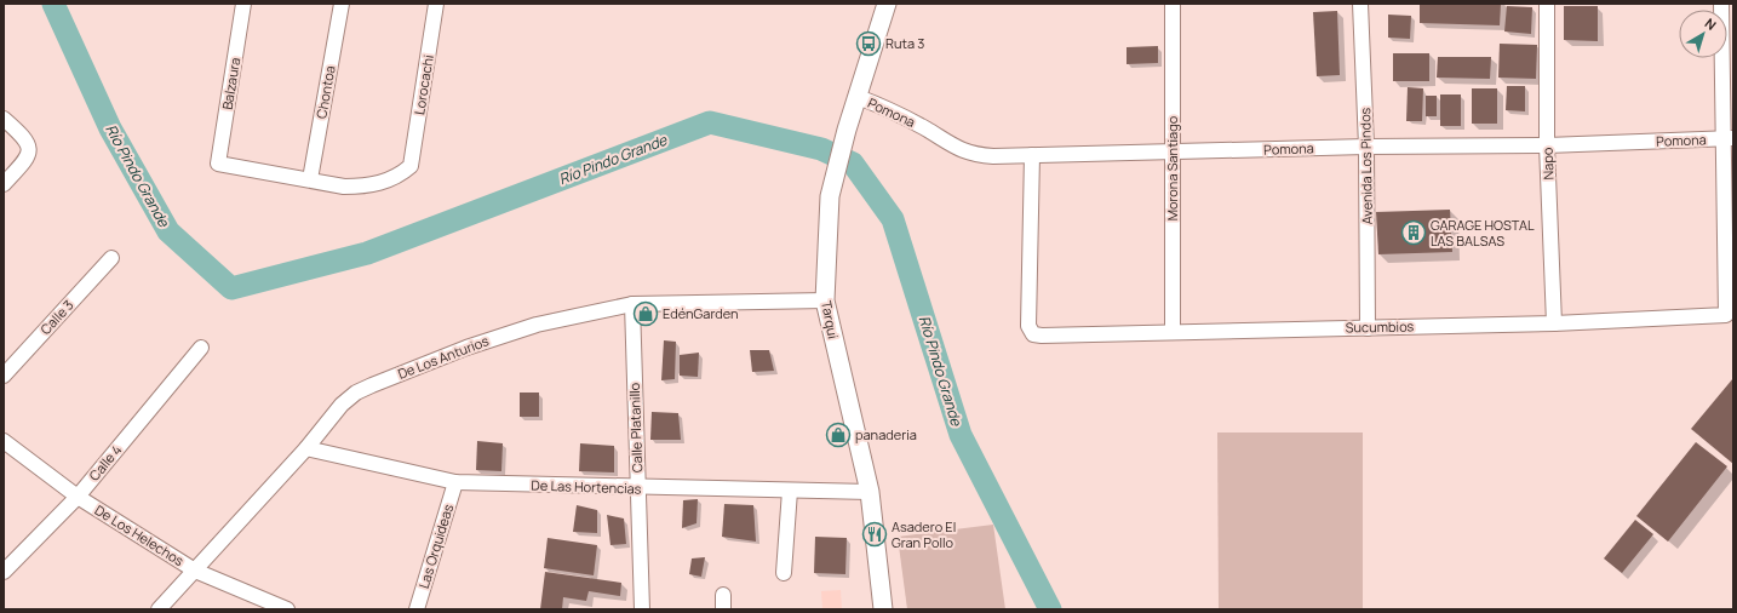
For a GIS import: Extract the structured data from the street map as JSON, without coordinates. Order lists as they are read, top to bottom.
{
  "streets": {
    "street": [
      "Balzaura",
      "Lorocachi",
      "Chontoa",
      "Pomona",
      "Napo",
      "Avenida Los Pindos",
      "Morona Santiago",
      "Calle 3",
      "Tarqui",
      "Sucumbios",
      "De Los Anturios",
      "Calle Platanillo",
      "Calle 4",
      "De Las Hortencias",
      "De Los Helechos",
      "Las Orquideas"
    ]
  },
  "crossings": [
    ["Balzaura", "Lorocachi"],
    ["Balzaura", "Chontoa"],
    ["Lorocachi", "Chontoa"],
    ["Pomona", "Napo"],
    ["Pomona", "Avenida Los Pindos"],
    ["Pomona", "Morona Santiago"],
    ["Pomona", "Tarqui"],
    ["Pomona", "Sucumbios"],
    ["Napo", "Sucumbios"],
    ["Avenida Los Pindos", "Sucumbios"],
    ["Morona Santiago", "Sucumbios"],
    ["Tarqui", "De Los Anturios"],
    ["Tarqui", "De Las Hortencias"],
    ["De Los Anturios", "Calle Platanillo"],
    ["De Los Anturios", "De Las Hortencias"],
    ["De Los Anturios", "De Los Helechos"],
    ["Calle Platanillo", "De Las Hortencias"],
    ["Calle 4", "De Los Helechos"],
    ["De Las Hortencias", "Las Orquideas"]
  ],
  "water": ["Río Pindo Grande"],
  "places": {
    "bus stop": ["Ruta 3"],
    "building": ["GARAGE HOSTAL LAS BALSAS"],
    "shop": ["EdénGarden", "panaderia"],
    "restaurant": ["Asadero El Gran Pollo"]
  },
  "north": "top right"
}
